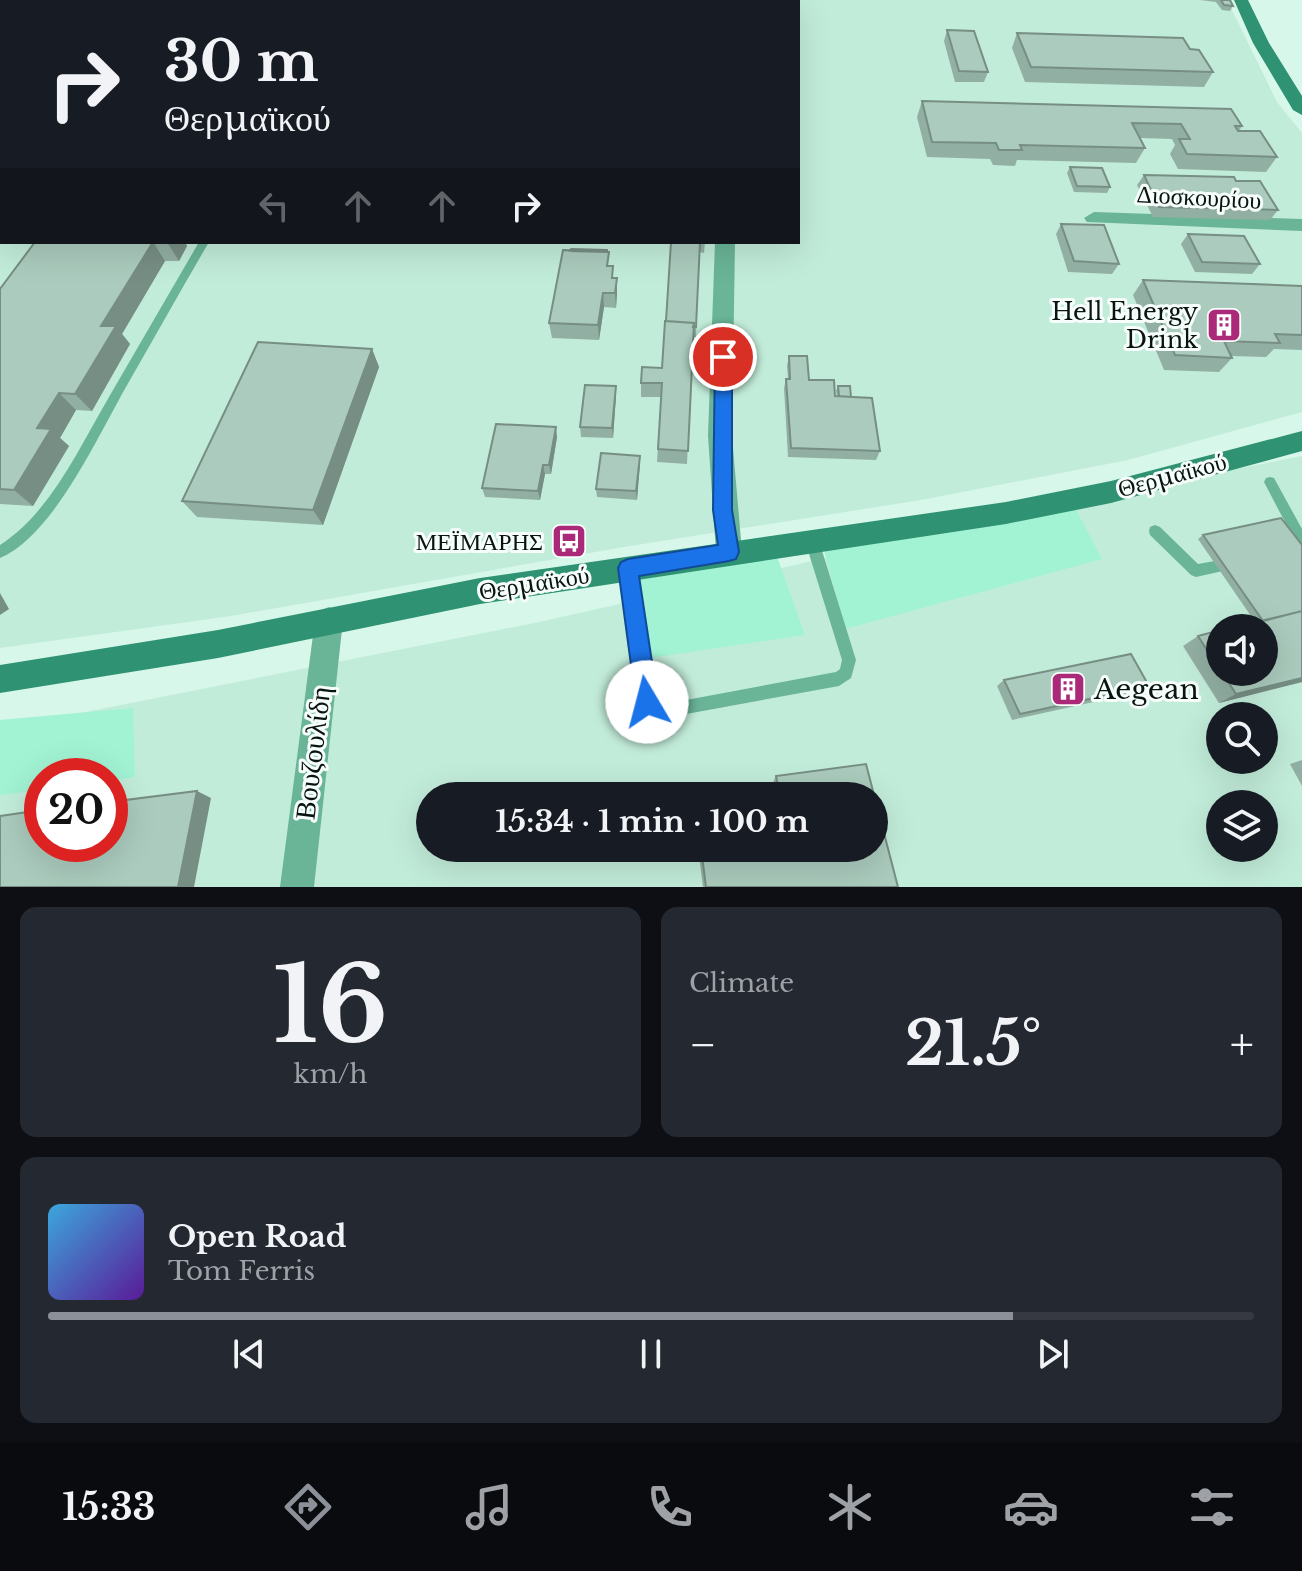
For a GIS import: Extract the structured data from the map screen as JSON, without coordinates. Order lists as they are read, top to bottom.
{
  "streets": {
    "street": ["Διοσκουρίου", "Θερμαϊκού", "Βουζουλίδη"]
  },
  "crossings": [
    ["Θερμαϊκού", "Βουζουλίδη"]
  ],
  "places": {
    "building": ["Hell Energy Drink", "Aegean"],
    "bus stop": ["ΜΕΪΜΑΡΗΣ"]
  },
  "page": {
    "turn": ["30 m", "Θερμαϊκού"],
    "limit": "20",
    "trip": "15:34 · 1 min · 100 m",
    "tile": [
      ["16", "km/h"],
      "Climate"
    ],
    "heat": ["−", "21.5°", "+"],
    "song": ["Open Road", "Tom Ferris"],
    "tabs": "15:33"
  }
}
